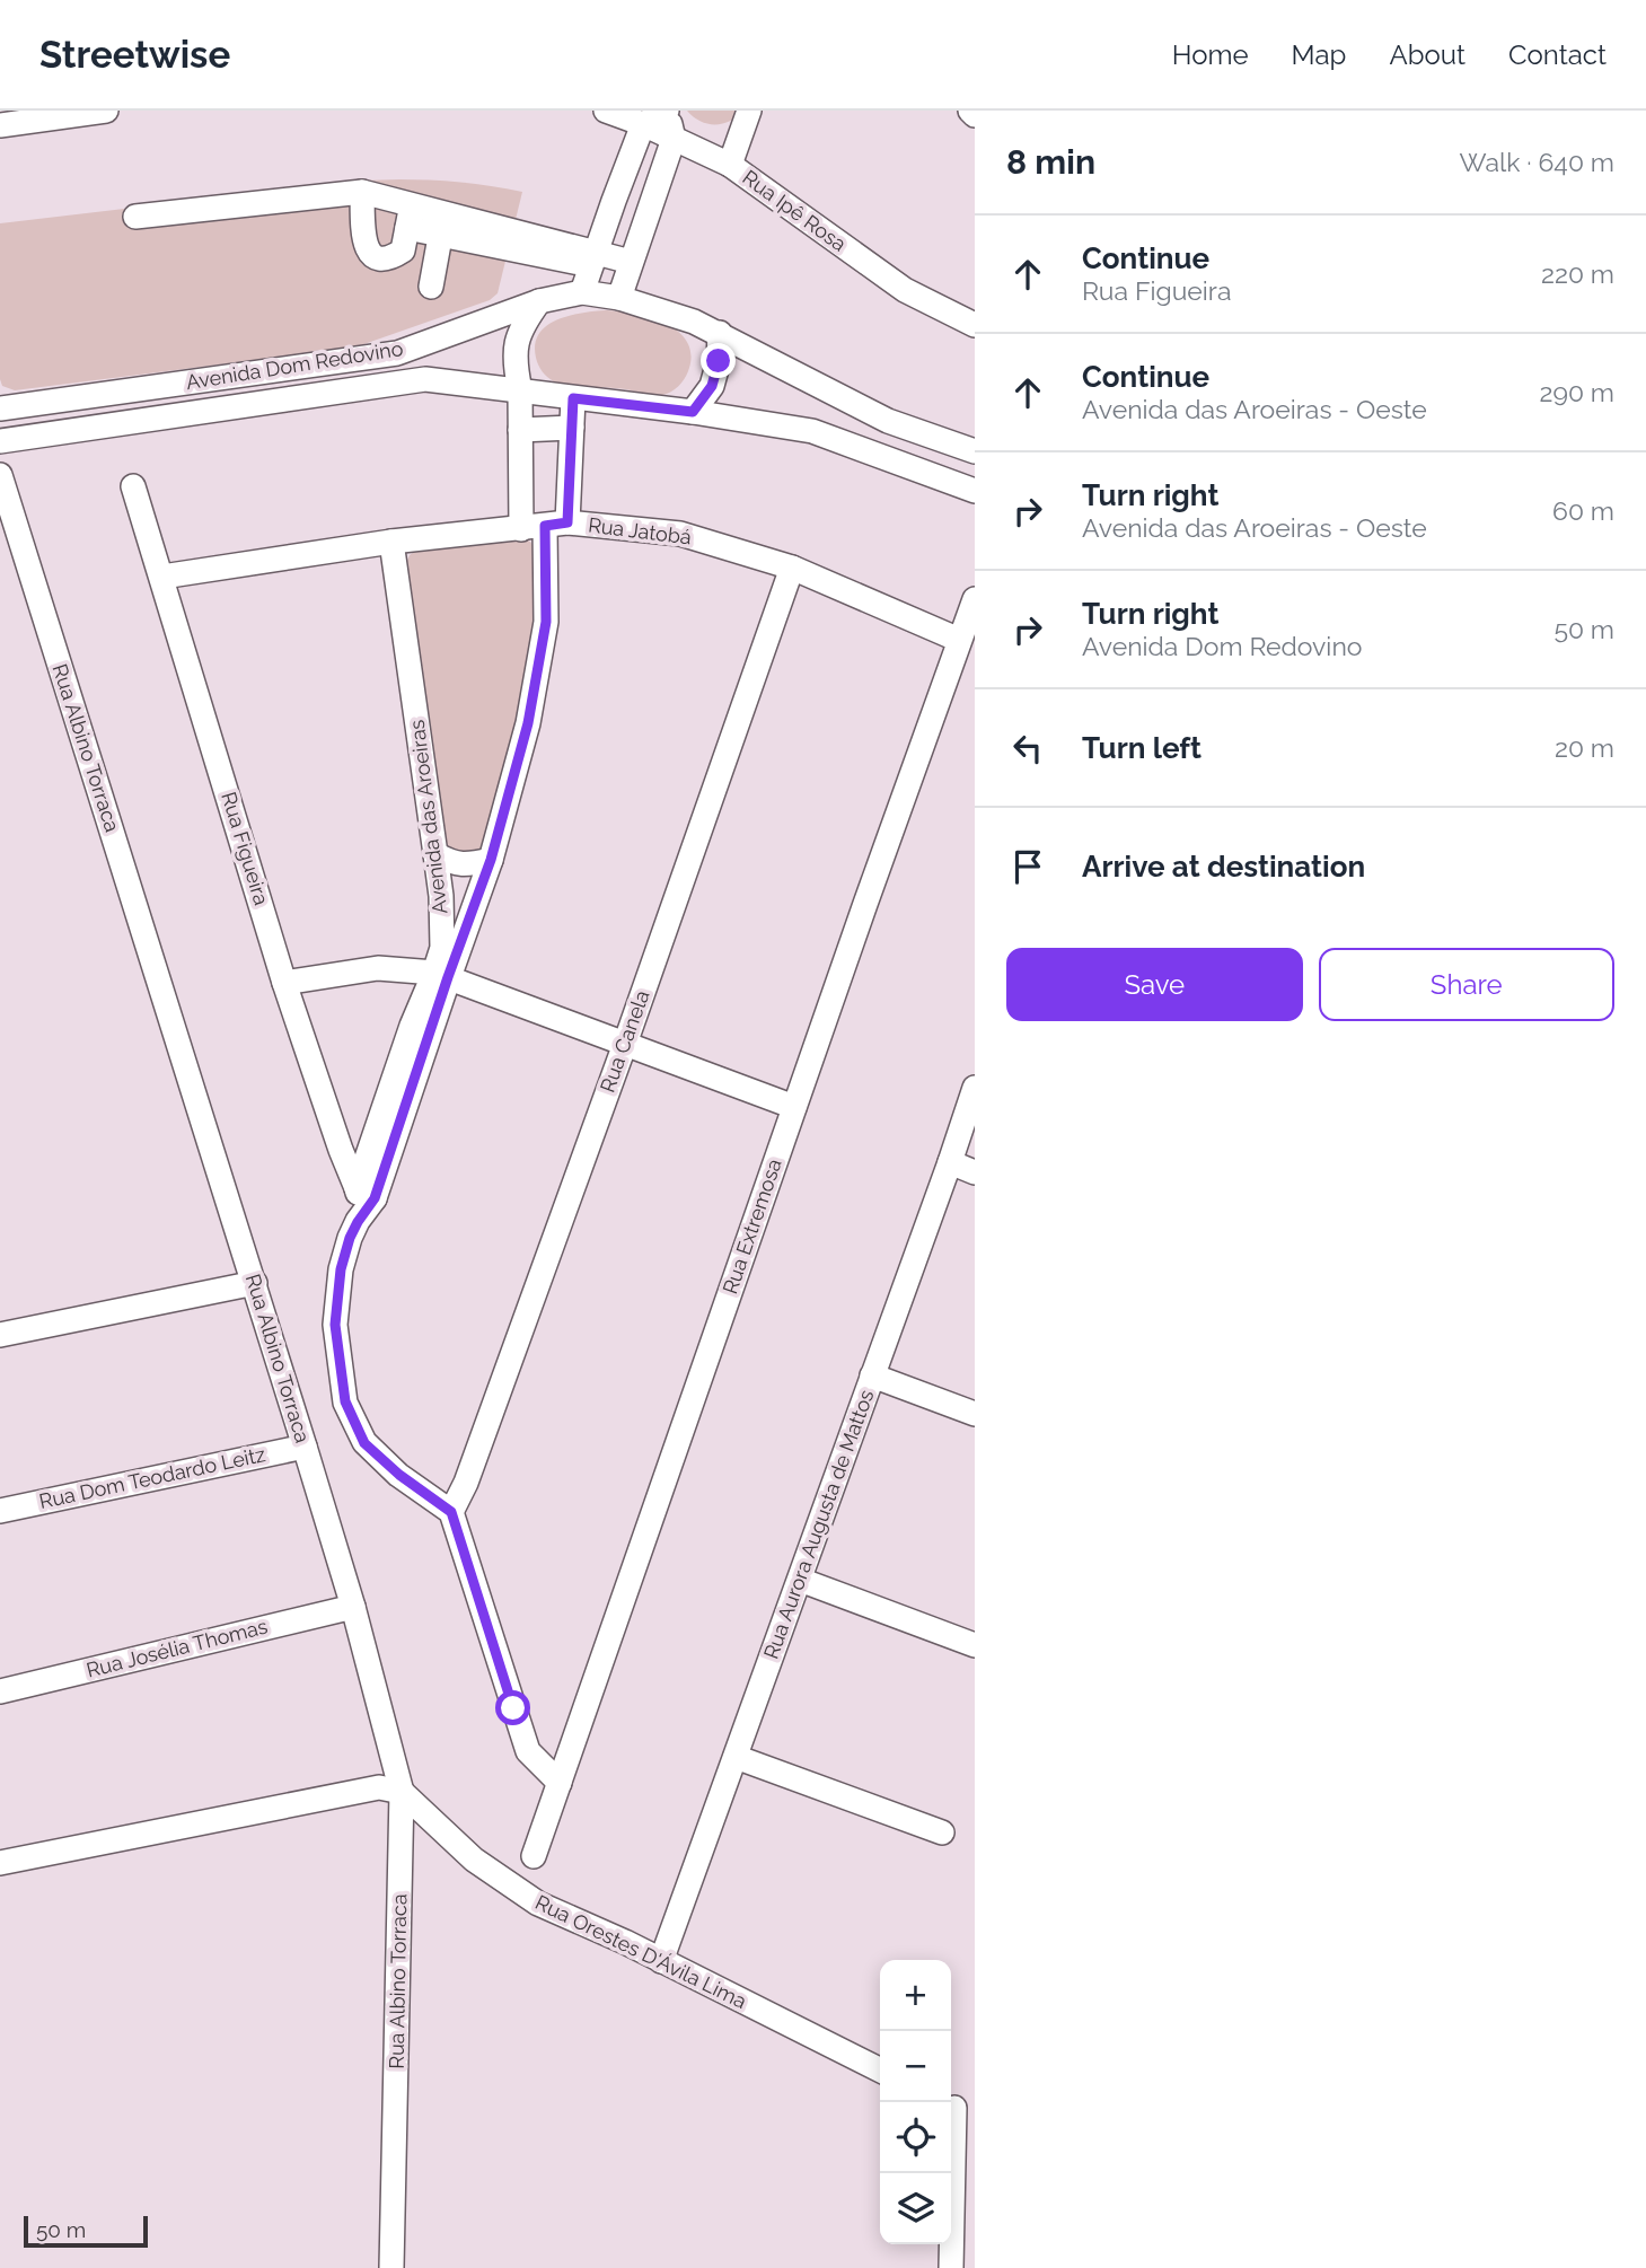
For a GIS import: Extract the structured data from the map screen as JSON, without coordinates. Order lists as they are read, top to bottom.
{
  "streets": {
    "street": [
      "Rua Ipê Rosa",
      "Avenida Dom Redovino",
      "Rua Jatobá",
      "Rua Albino Torraca",
      "Avenida das Aroeiras",
      "Rua Figueira",
      "Rua Canela",
      "Rua Extremosa",
      "Rua Dom Teodardo Leitz",
      "Rua Aurora Augusta de Mattos",
      "Rua Josélia Thomas",
      "Rua Orestes D'Ávila Lima"
    ]
  },
  "crossings": [
    ["Rua Jatobá", "Avenida das Aroeiras"],
    ["Rua Jatobá", "Rua Figueira"],
    ["Rua Jatobá", "Rua Canela"],
    ["Rua Jatobá", "Rua Extremosa"],
    ["Rua Albino Torraca", "Rua Dom Teodardo Leitz"],
    ["Rua Albino Torraca", "Rua Josélia Thomas"],
    ["Rua Albino Torraca", "Rua Orestes D'Ávila Lima"],
    ["Avenida das Aroeiras", "Rua Figueira"],
    ["Avenida das Aroeiras", "Rua Canela"],
    ["Rua Aurora Augusta de Mattos", "Rua Orestes D'Ávila Lima"]
  ],
  "scale_bar": "50 m",
  "page": {
    "header": "Streetwise",
    "nav": [
      "Home",
      "Map",
      "About",
      "Contact"
    ],
    "heading": ["8 min", "Walk · 640 m"],
    "list": [
      ["Continue", "Rua Figueira", "220 m"],
      ["Continue", "Avenida das Aroeiras - Oeste", "290 m"],
      ["Turn right", "Avenida das Aroeiras - Oeste", "60 m"],
      ["Turn right", "Avenida Dom Redovino", "50 m"],
      ["Turn left", "20 m"],
      "Arrive at destination"
    ],
    "buttons": ["Save", "Share"],
    "map_buttons": ["+", "−"],
    "scale": "50 m"
  }
}
